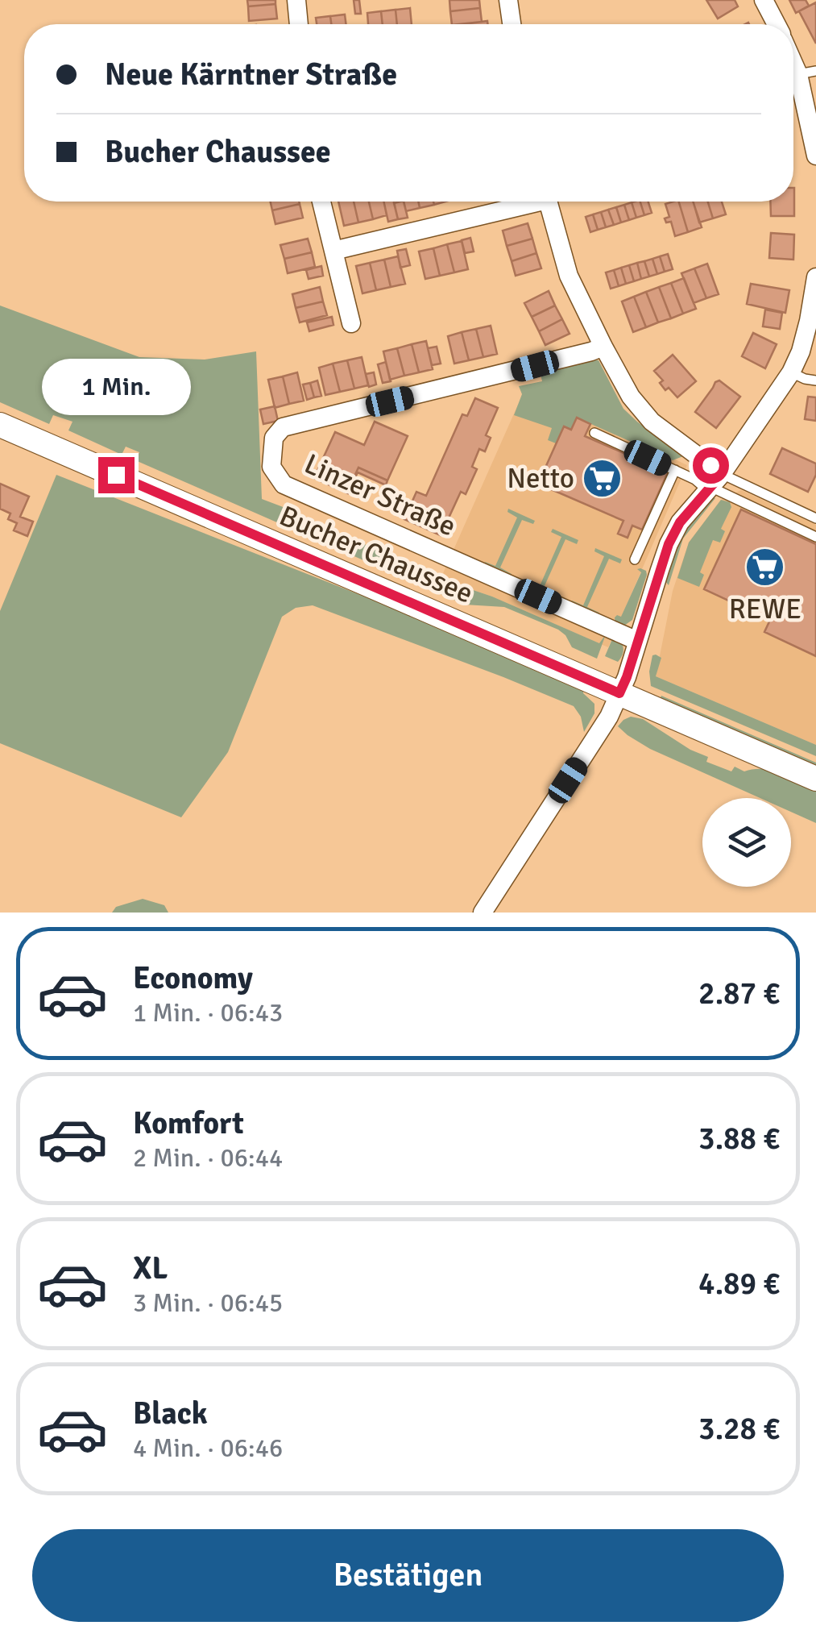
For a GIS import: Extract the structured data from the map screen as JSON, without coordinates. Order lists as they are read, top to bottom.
{
  "streets": {
    "main road": ["Bucher Chaussee"],
    "street": ["Linzer Straße"]
  },
  "places": {
    "supermarket": ["Netto", "REWE"]
  },
  "page": {
    "banner": ["Neue Kärntner Straße", "Bucher Chaussee"],
    "bubble": "1 Min.",
    "list": [
      {
        "name": "Economy",
        "note": "1 Min. · 06:43",
        "value": "2.87 €"
      },
      {
        "name": "Komfort",
        "note": "2 Min. · 06:44",
        "value": "3.88 €"
      },
      {
        "name": "XL",
        "note": "3 Min. · 06:45",
        "value": "4.89 €"
      },
      {
        "name": "Black",
        "note": "4 Min. · 06:46",
        "value": "3.28 €"
      }
    ],
    "buttons": "Bestätigen"
  }
}
